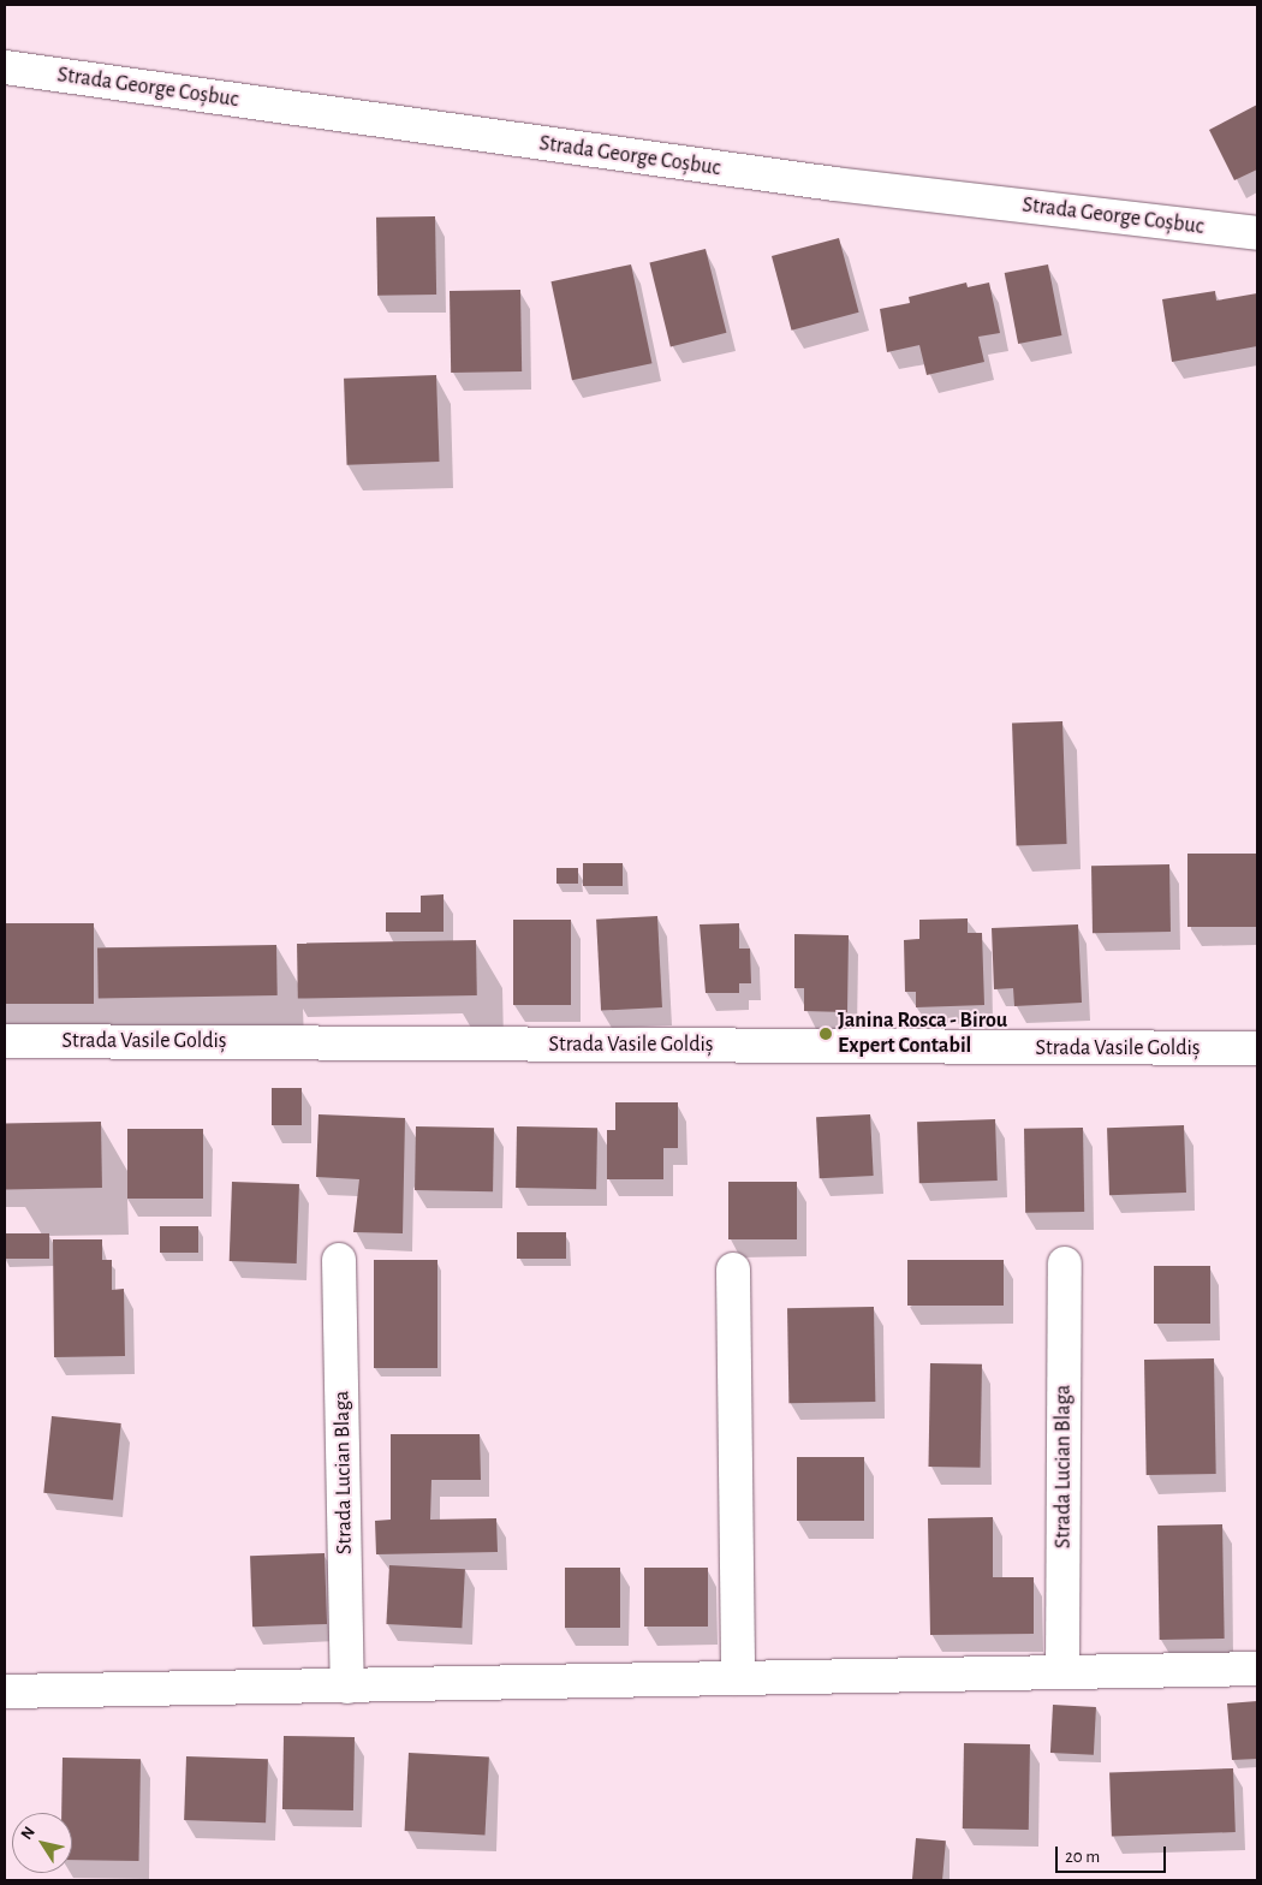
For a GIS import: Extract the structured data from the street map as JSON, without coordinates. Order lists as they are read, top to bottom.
{
  "streets": {
    "street": ["Strada George Coșbuc", "Strada Vasile Goldiș", "Strada Lucian Blaga"]
  },
  "places": ["Janina Rosca - Birou Expert Contabil"],
  "scale_bar": "20 m",
  "north": "top left"
}
